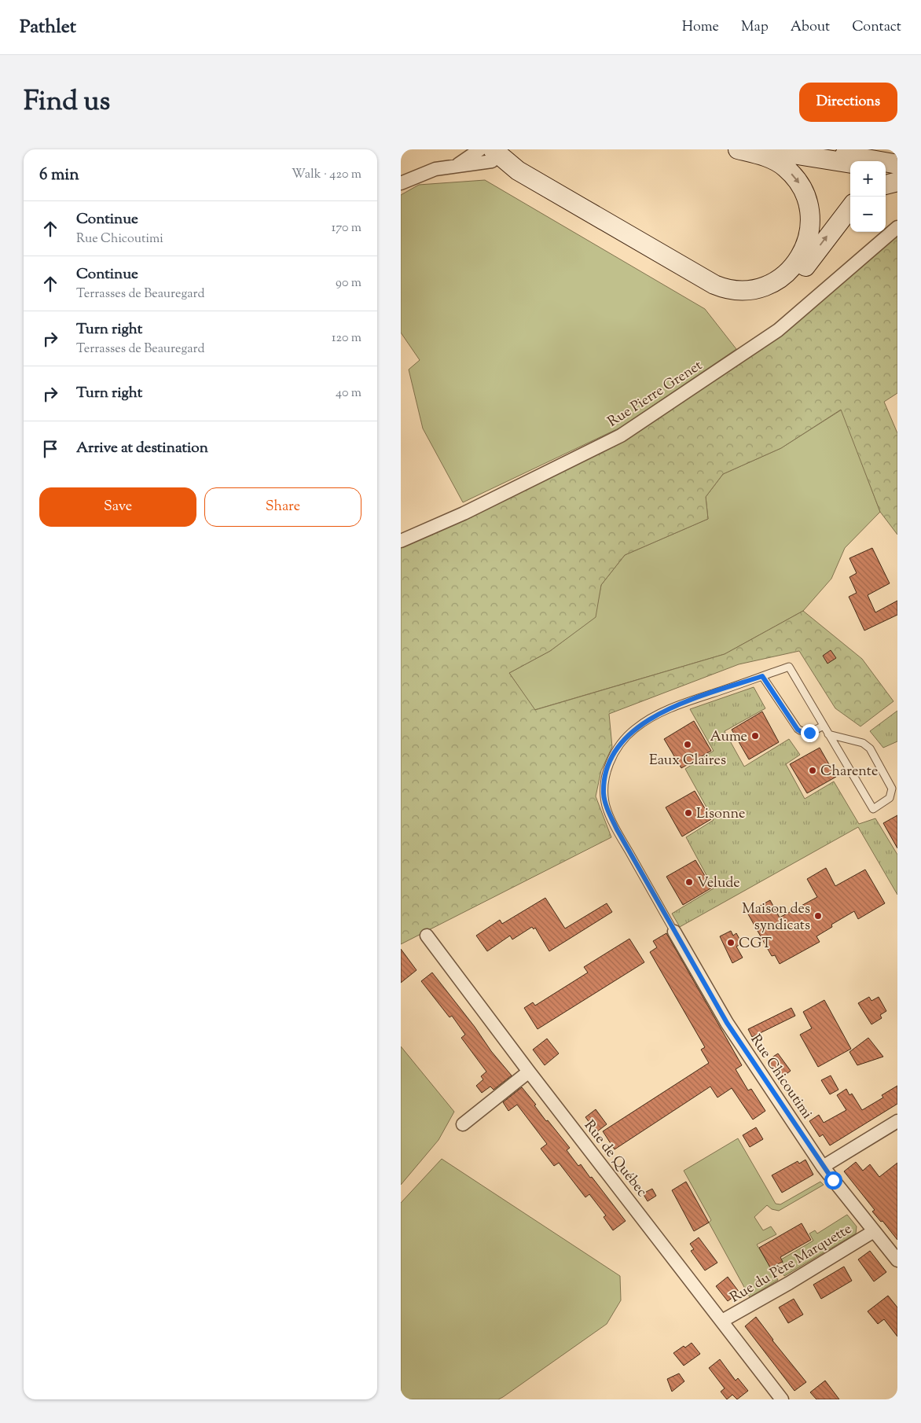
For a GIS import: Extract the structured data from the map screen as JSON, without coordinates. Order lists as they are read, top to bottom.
{
  "streets": {
    "street": [
      "Rue Pierre Grenet",
      "Rue Chicoutimi",
      "Rue de Québec",
      "Rue du Père Marquette"
    ]
  },
  "crossings": [
    ["Rue Chicoutimi", "Rue du Père Marquette"],
    ["Rue de Québec", "Rue du Père Marquette"]
  ],
  "places": [
    "Aume",
    "Eaux Claires",
    "Charente",
    "Lisonne",
    "Velude",
    "Maison des syndicats",
    "CGT"
  ],
  "page": {
    "header": "Pathlet",
    "nav": [
      "Home",
      "Map",
      "About",
      "Contact"
    ],
    "title": "Find us",
    "buttons": [
      "Directions",
      ["Save", "Share"]
    ],
    "heading": ["6 min", "Walk · 420 m"],
    "map_buttons": ["+", "−"],
    "list": [
      ["Continue", "Rue Chicoutimi", "170 m"],
      ["Continue", "Terrasses de Beauregard", "90 m"],
      ["Turn right", "Terrasses de Beauregard", "120 m"],
      ["Turn right", "40 m"],
      "Arrive at destination"
    ]
  }
}
